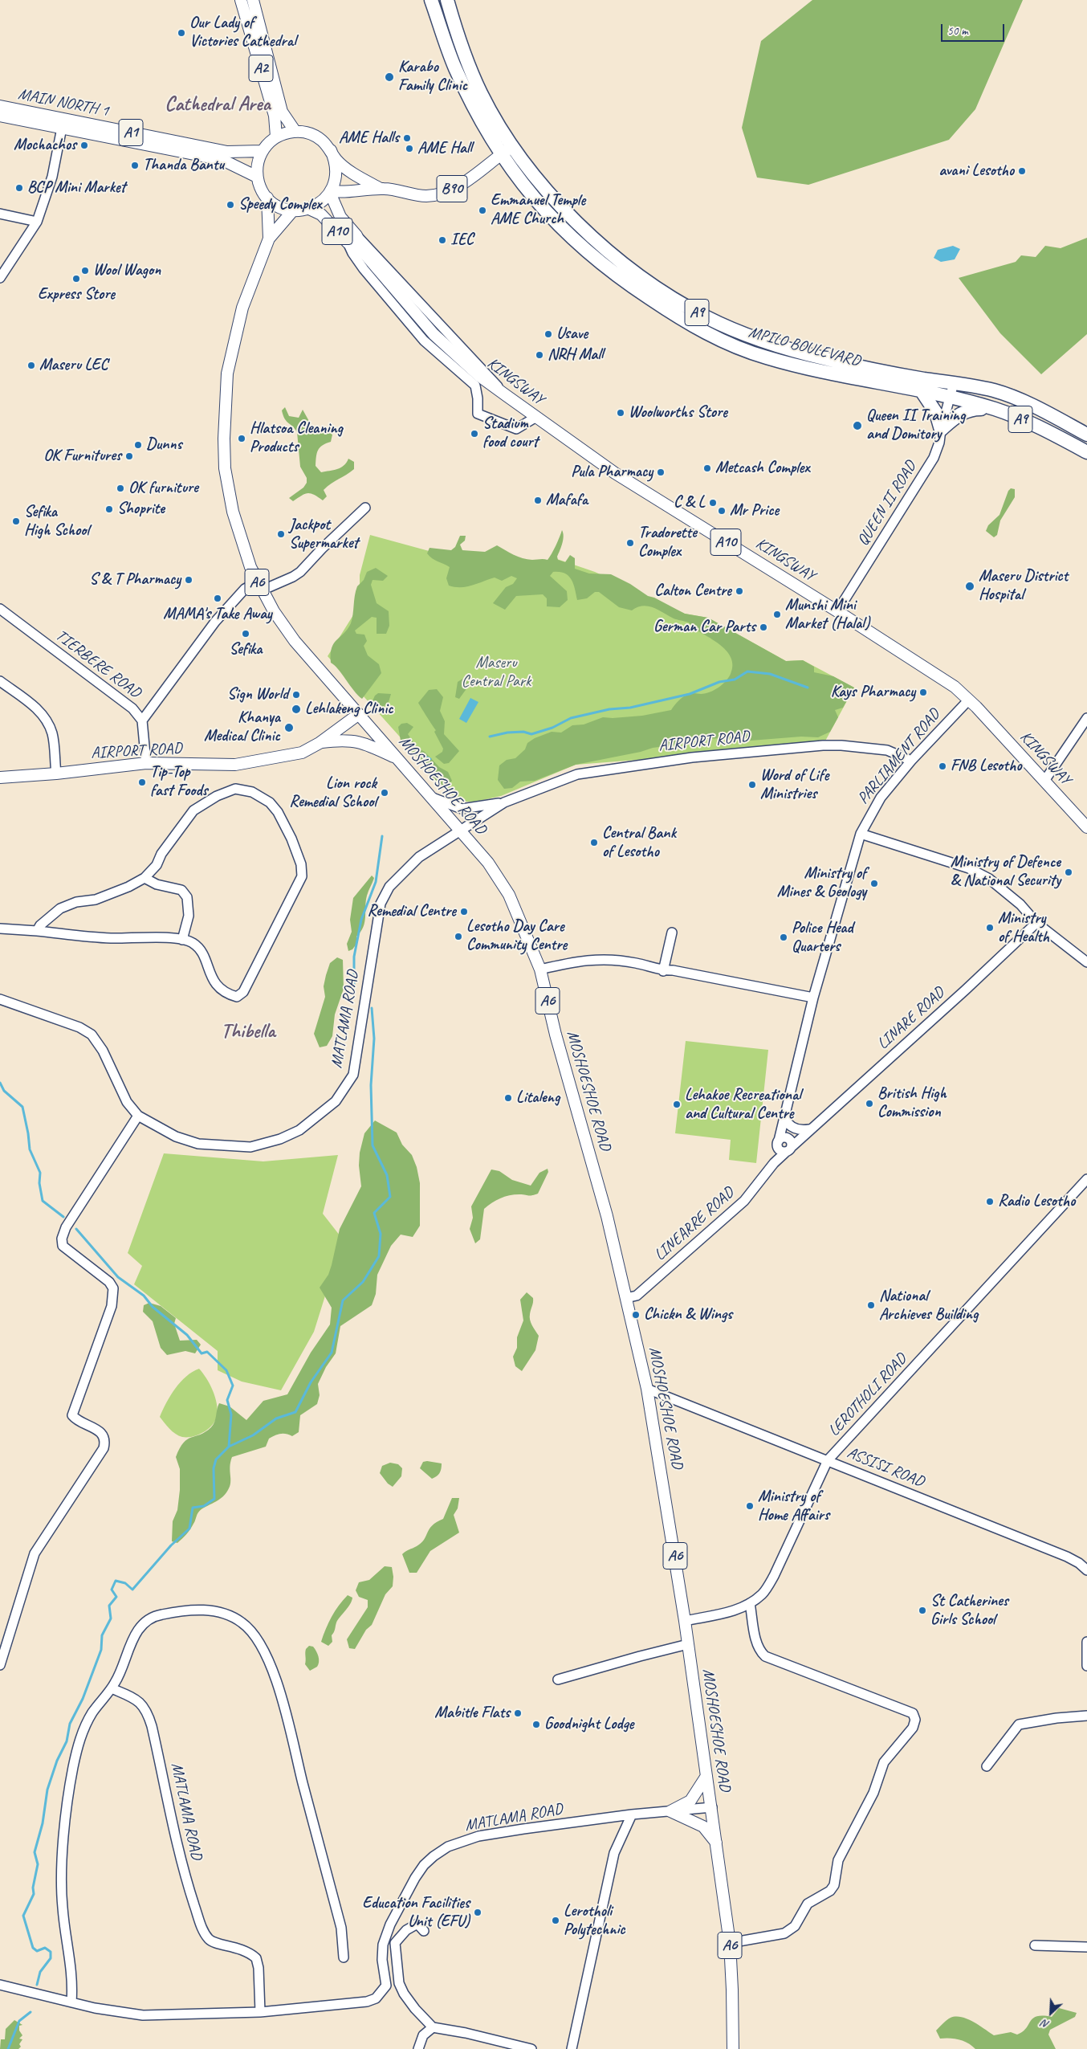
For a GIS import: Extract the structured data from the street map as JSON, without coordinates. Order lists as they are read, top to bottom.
{
  "streets": {
    "highway": ["A9", "MPILO BOULEVARD"],
    "main road": [
      "A2",
      "MAIN NORTH 1",
      "A1",
      "B90",
      "A10",
      "KINGSWAY",
      "A6",
      "AIRPORT ROAD",
      "MOSHOESHOE ROAD"
    ],
    "street": [
      "QUEEN II ROAD",
      "TIERBERE ROAD",
      "PARLIAMENT ROAD",
      "LINARE ROAD",
      "MATLAMA ROAD",
      "LINEARRE ROAD",
      "LEROTHOLI ROAD",
      "ASSISI ROAD"
    ]
  },
  "crossings": [
    ["A2", "MAIN NORTH 1"],
    ["A2", "B90"],
    ["A2", "KINGSWAY"],
    ["A2", "MOSHOESHOE ROAD"],
    ["MAIN NORTH 1", "B90"],
    ["MAIN NORTH 1", "KINGSWAY"],
    ["MAIN NORTH 1", "MOSHOESHOE ROAD"],
    ["B90", "MPILO BOULEVARD"],
    ["B90", "KINGSWAY"],
    ["B90", "MOSHOESHOE ROAD"],
    ["MPILO BOULEVARD", "QUEEN II ROAD"],
    ["KINGSWAY", "QUEEN II ROAD"],
    ["KINGSWAY", "PARLIAMENT ROAD"],
    ["KINGSWAY", "MOSHOESHOE ROAD"],
    ["TIERBERE ROAD", "AIRPORT ROAD"],
    ["AIRPORT ROAD", "PARLIAMENT ROAD"],
    ["AIRPORT ROAD", "MOSHOESHOE ROAD"],
    ["AIRPORT ROAD", "MATLAMA ROAD"],
    ["PARLIAMENT ROAD", "LINARE ROAD"],
    ["PARLIAMENT ROAD", "LINEARRE ROAD"],
    ["MOSHOESHOE ROAD", "MATLAMA ROAD"],
    ["MOSHOESHOE ROAD", "LINEARRE ROAD"],
    ["MOSHOESHOE ROAD", "LEROTHOLI ROAD"],
    ["MOSHOESHOE ROAD", "ASSISI ROAD"],
    ["LINARE ROAD", "LINEARRE ROAD"],
    ["LEROTHOLI ROAD", "ASSISI ROAD"]
  ],
  "districts": ["Cathedral Area", "Thibella"],
  "parks": ["Maseru Central Park"],
  "places": [
    "Our Lady of Victories Cathedral",
    "Karabo Family Clinic",
    "AME Halls",
    "Mochachos",
    "AME Hall",
    "Thanda Bantu",
    "avani Lesotho",
    "BCP Mini Market",
    "Speedy Complex",
    "Emmanuel Temple AME Church",
    "IEC",
    "Wool Wagon",
    "Express Store",
    "Usave",
    "NRH Mall",
    "Maseru LEC",
    "Woolworths Store",
    "Queen II Training and Domitory",
    "Stadium food court",
    "Hlatsoa Cleaning Products",
    "Dunns",
    "OK Furnitures",
    "Metcash Complex",
    "Pula Pharmacy",
    "OK furniture",
    "Mafafa",
    "C & L",
    "Shoprite",
    "Mr Price",
    "Sefika High School",
    "Jackpot Supermarket",
    "Tradorette Complex",
    "S & T Pharmacy",
    "Maseru District Hospital",
    "Calton Centre",
    "MAMA's Take Away",
    "Munshi Mini Market (Halal)",
    "German Car Parts",
    "Sefika",
    "Kays Pharmacy",
    "Sign World",
    "Lehlakeng Clinic",
    "Khanya Medical Clinic",
    "FNB Lesotho",
    "Tip-Top fast Foods",
    "Word of Life Ministries",
    "Lion rock Remedial School",
    "Central Bank of Lesotho",
    "Ministry of Defence & National Security",
    "Ministry of Mines & Geology",
    "Remedial Centre",
    "Ministry of Health",
    "Lesotho Day Care Community Centre",
    "Police Head Quarters",
    "Litaleng",
    "British High Commission",
    "Lehakoe Recreational and Cultural Centre",
    "Radio Lesotho",
    "National Archieves Building",
    "Chickn & Wings",
    "Ministry of Home Affairs",
    "St Catherines Girls School",
    "Mabitle Flats",
    "Goodnight Lodge",
    "Education Facilities Unit (EFU)",
    "Lerotholi Polytechnic"
  ],
  "scale_bar": "50 m",
  "north": "bottom left"
}
